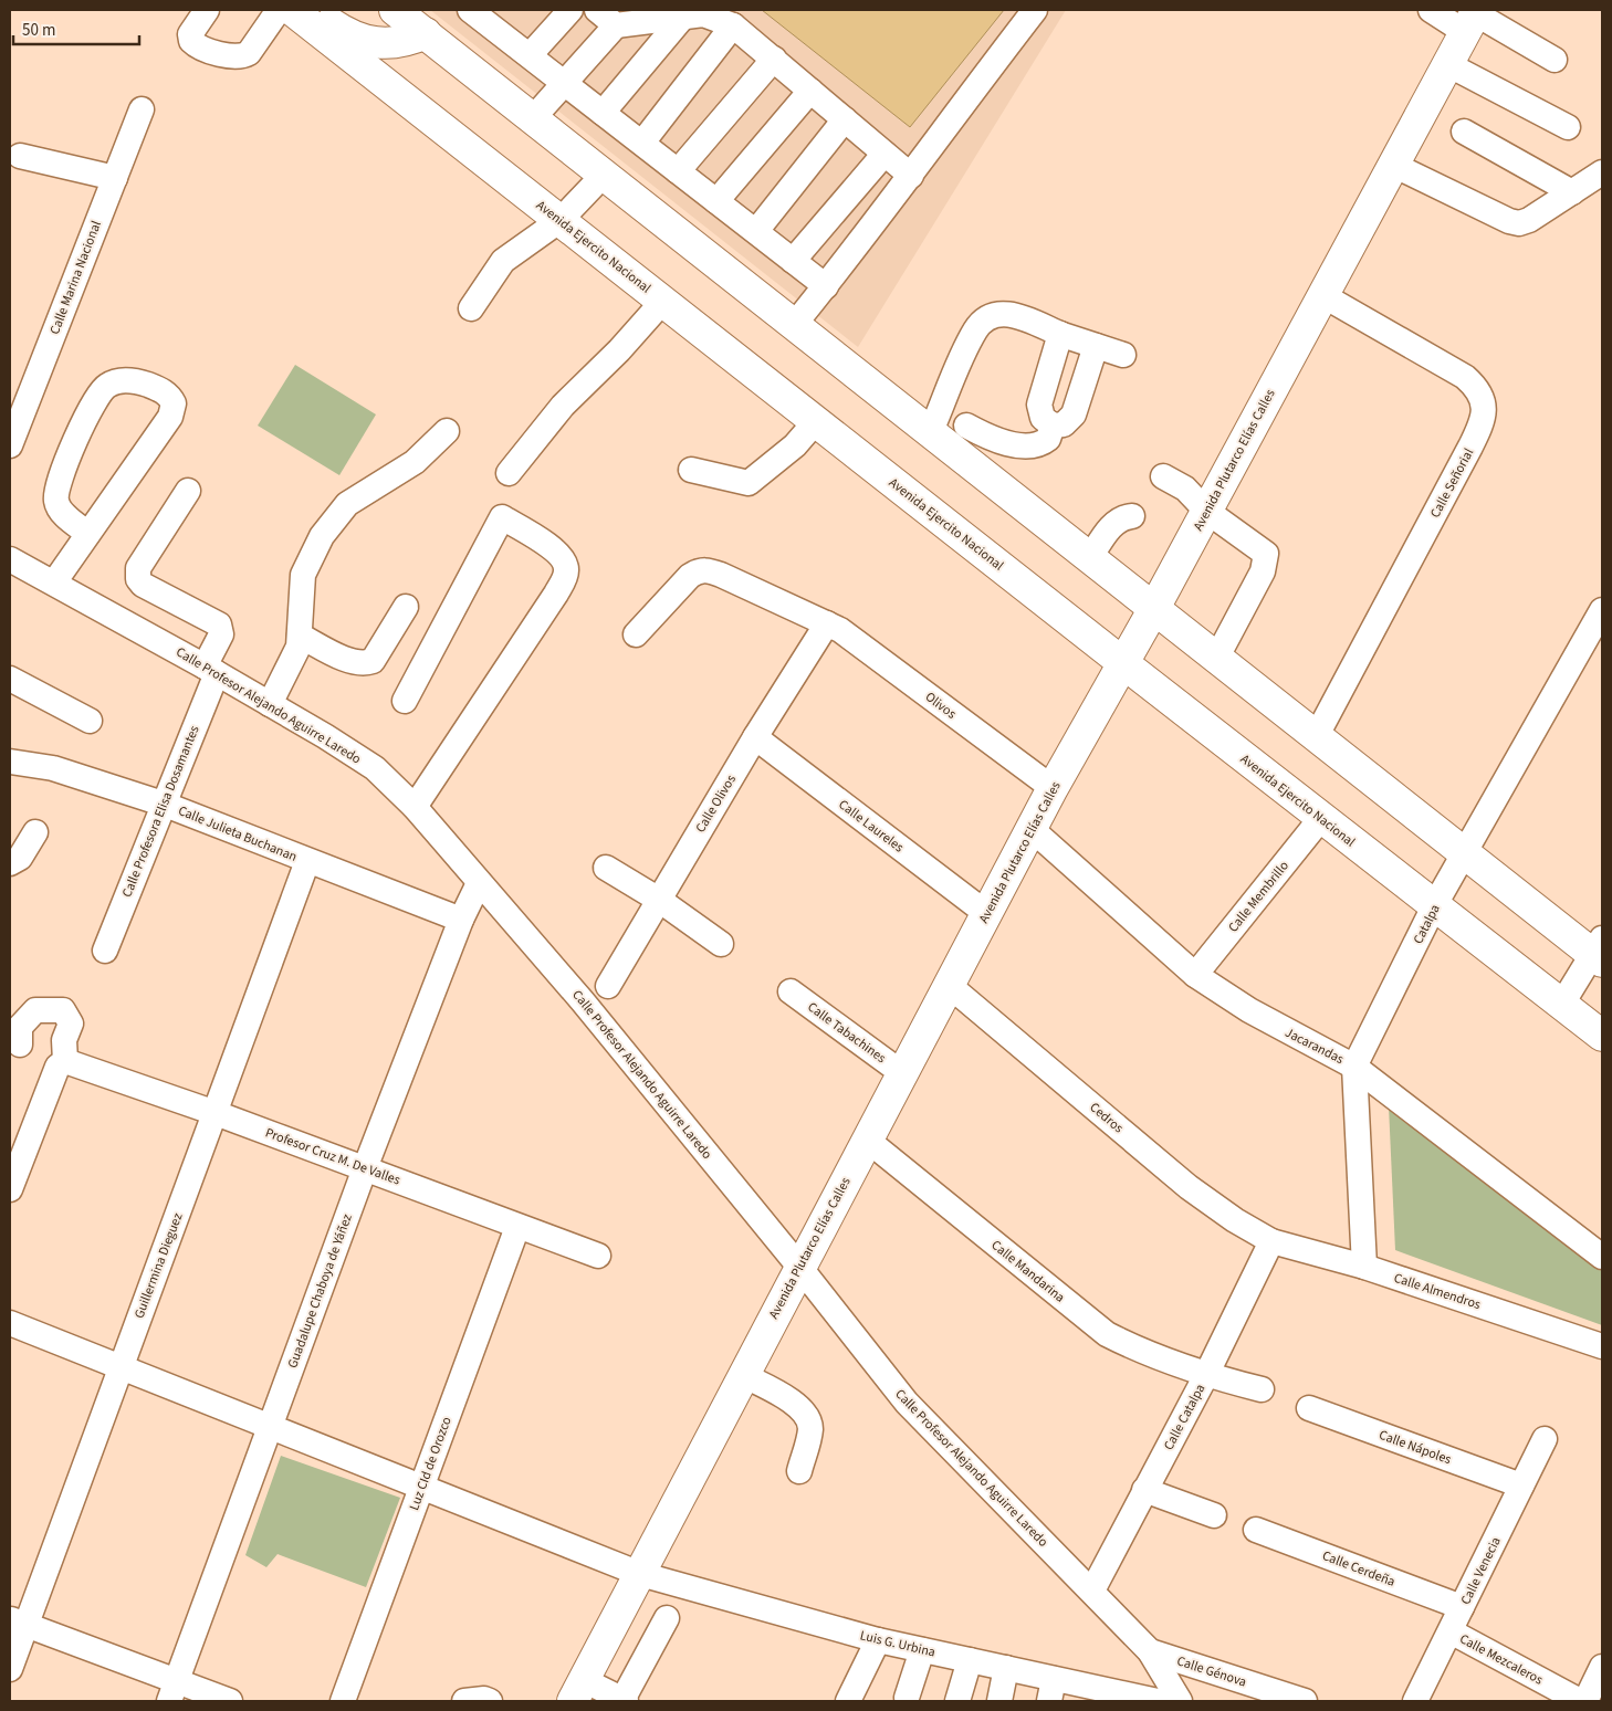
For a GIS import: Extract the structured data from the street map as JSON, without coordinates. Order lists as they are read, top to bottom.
{
  "streets": {
    "main road": ["Avenida Ejercito Nacional", "Avenida Plutarco Elías Calles"],
    "street": [
      "Calle Marina Nacional",
      "Calle Señorial",
      "Calle Profesor Alejando Aguirre Laredo",
      "Olivos",
      "Calle Olivos",
      "Calle Profesora Elisa Dosamantes",
      "Calle Laureles",
      "Calle Julieta Buchanan",
      "Calle Membrillo",
      "Catalpa",
      "Calle Tabachines",
      "Jacarandas",
      "Cedros",
      "Profesor Cruz M. De Valles",
      "Guillermina Dieguez",
      "Calle Mandarina",
      "Guadalupe Chaboya de Yáñez",
      "Calle Almendros",
      "Calle Catalpa",
      "Calle Nápoles",
      "Luz CId de Orozco",
      "Calle Cerdeña",
      "Calle Venecia",
      "Luis G. Urbina",
      "Calle Mezcaleros",
      "Calle Génova"
    ]
  },
  "crossings": [
    ["Avenida Ejercito Nacional", "Avenida Plutarco Elías Calles"],
    ["Avenida Ejercito Nacional", "Calle Membrillo"],
    ["Avenida Ejercito Nacional", "Catalpa"],
    ["Avenida Plutarco Elías Calles", "Calle Señorial"],
    ["Avenida Plutarco Elías Calles", "Calle Profesor Alejando Aguirre Laredo"],
    ["Avenida Plutarco Elías Calles", "Olivos"],
    ["Avenida Plutarco Elías Calles", "Calle Laureles"],
    ["Avenida Plutarco Elías Calles", "Calle Tabachines"],
    ["Avenida Plutarco Elías Calles", "Jacarandas"],
    ["Avenida Plutarco Elías Calles", "Cedros"],
    ["Avenida Plutarco Elías Calles", "Calle Mandarina"],
    ["Avenida Plutarco Elías Calles", "Luis G. Urbina"],
    ["Calle Profesor Alejando Aguirre Laredo", "Calle Profesora Elisa Dosamantes"],
    ["Calle Profesor Alejando Aguirre Laredo", "Guadalupe Chaboya de Yáñez"],
    ["Calle Profesor Alejando Aguirre Laredo", "Calle Catalpa"],
    ["Calle Profesor Alejando Aguirre Laredo", "Calle Génova"],
    ["Olivos", "Calle Olivos"],
    ["Calle Olivos", "Calle Laureles"],
    ["Calle Profesora Elisa Dosamantes", "Calle Julieta Buchanan"],
    ["Calle Julieta Buchanan", "Guillermina Dieguez"],
    ["Calle Julieta Buchanan", "Guadalupe Chaboya de Yáñez"],
    ["Calle Membrillo", "Jacarandas"],
    ["Catalpa", "Jacarandas"],
    ["Catalpa", "Calle Almendros"],
    ["Cedros", "Calle Almendros"],
    ["Cedros", "Calle Catalpa"],
    ["Profesor Cruz M. De Valles", "Guillermina Dieguez"],
    ["Profesor Cruz M. De Valles", "Guadalupe Chaboya de Yáñez"],
    ["Profesor Cruz M. De Valles", "Luz CId de Orozco"],
    ["Guillermina Dieguez", "Luis G. Urbina"],
    ["Calle Mandarina", "Calle Catalpa"],
    ["Guadalupe Chaboya de Yáñez", "Luis G. Urbina"],
    ["Calle Almendros", "Calle Catalpa"],
    ["Calle Nápoles", "Calle Venecia"],
    ["Luz CId de Orozco", "Luis G. Urbina"],
    ["Calle Cerdeña", "Calle Venecia"],
    ["Calle Venecia", "Calle Mezcaleros"]
  ],
  "scale_bar": "50 m"
}
